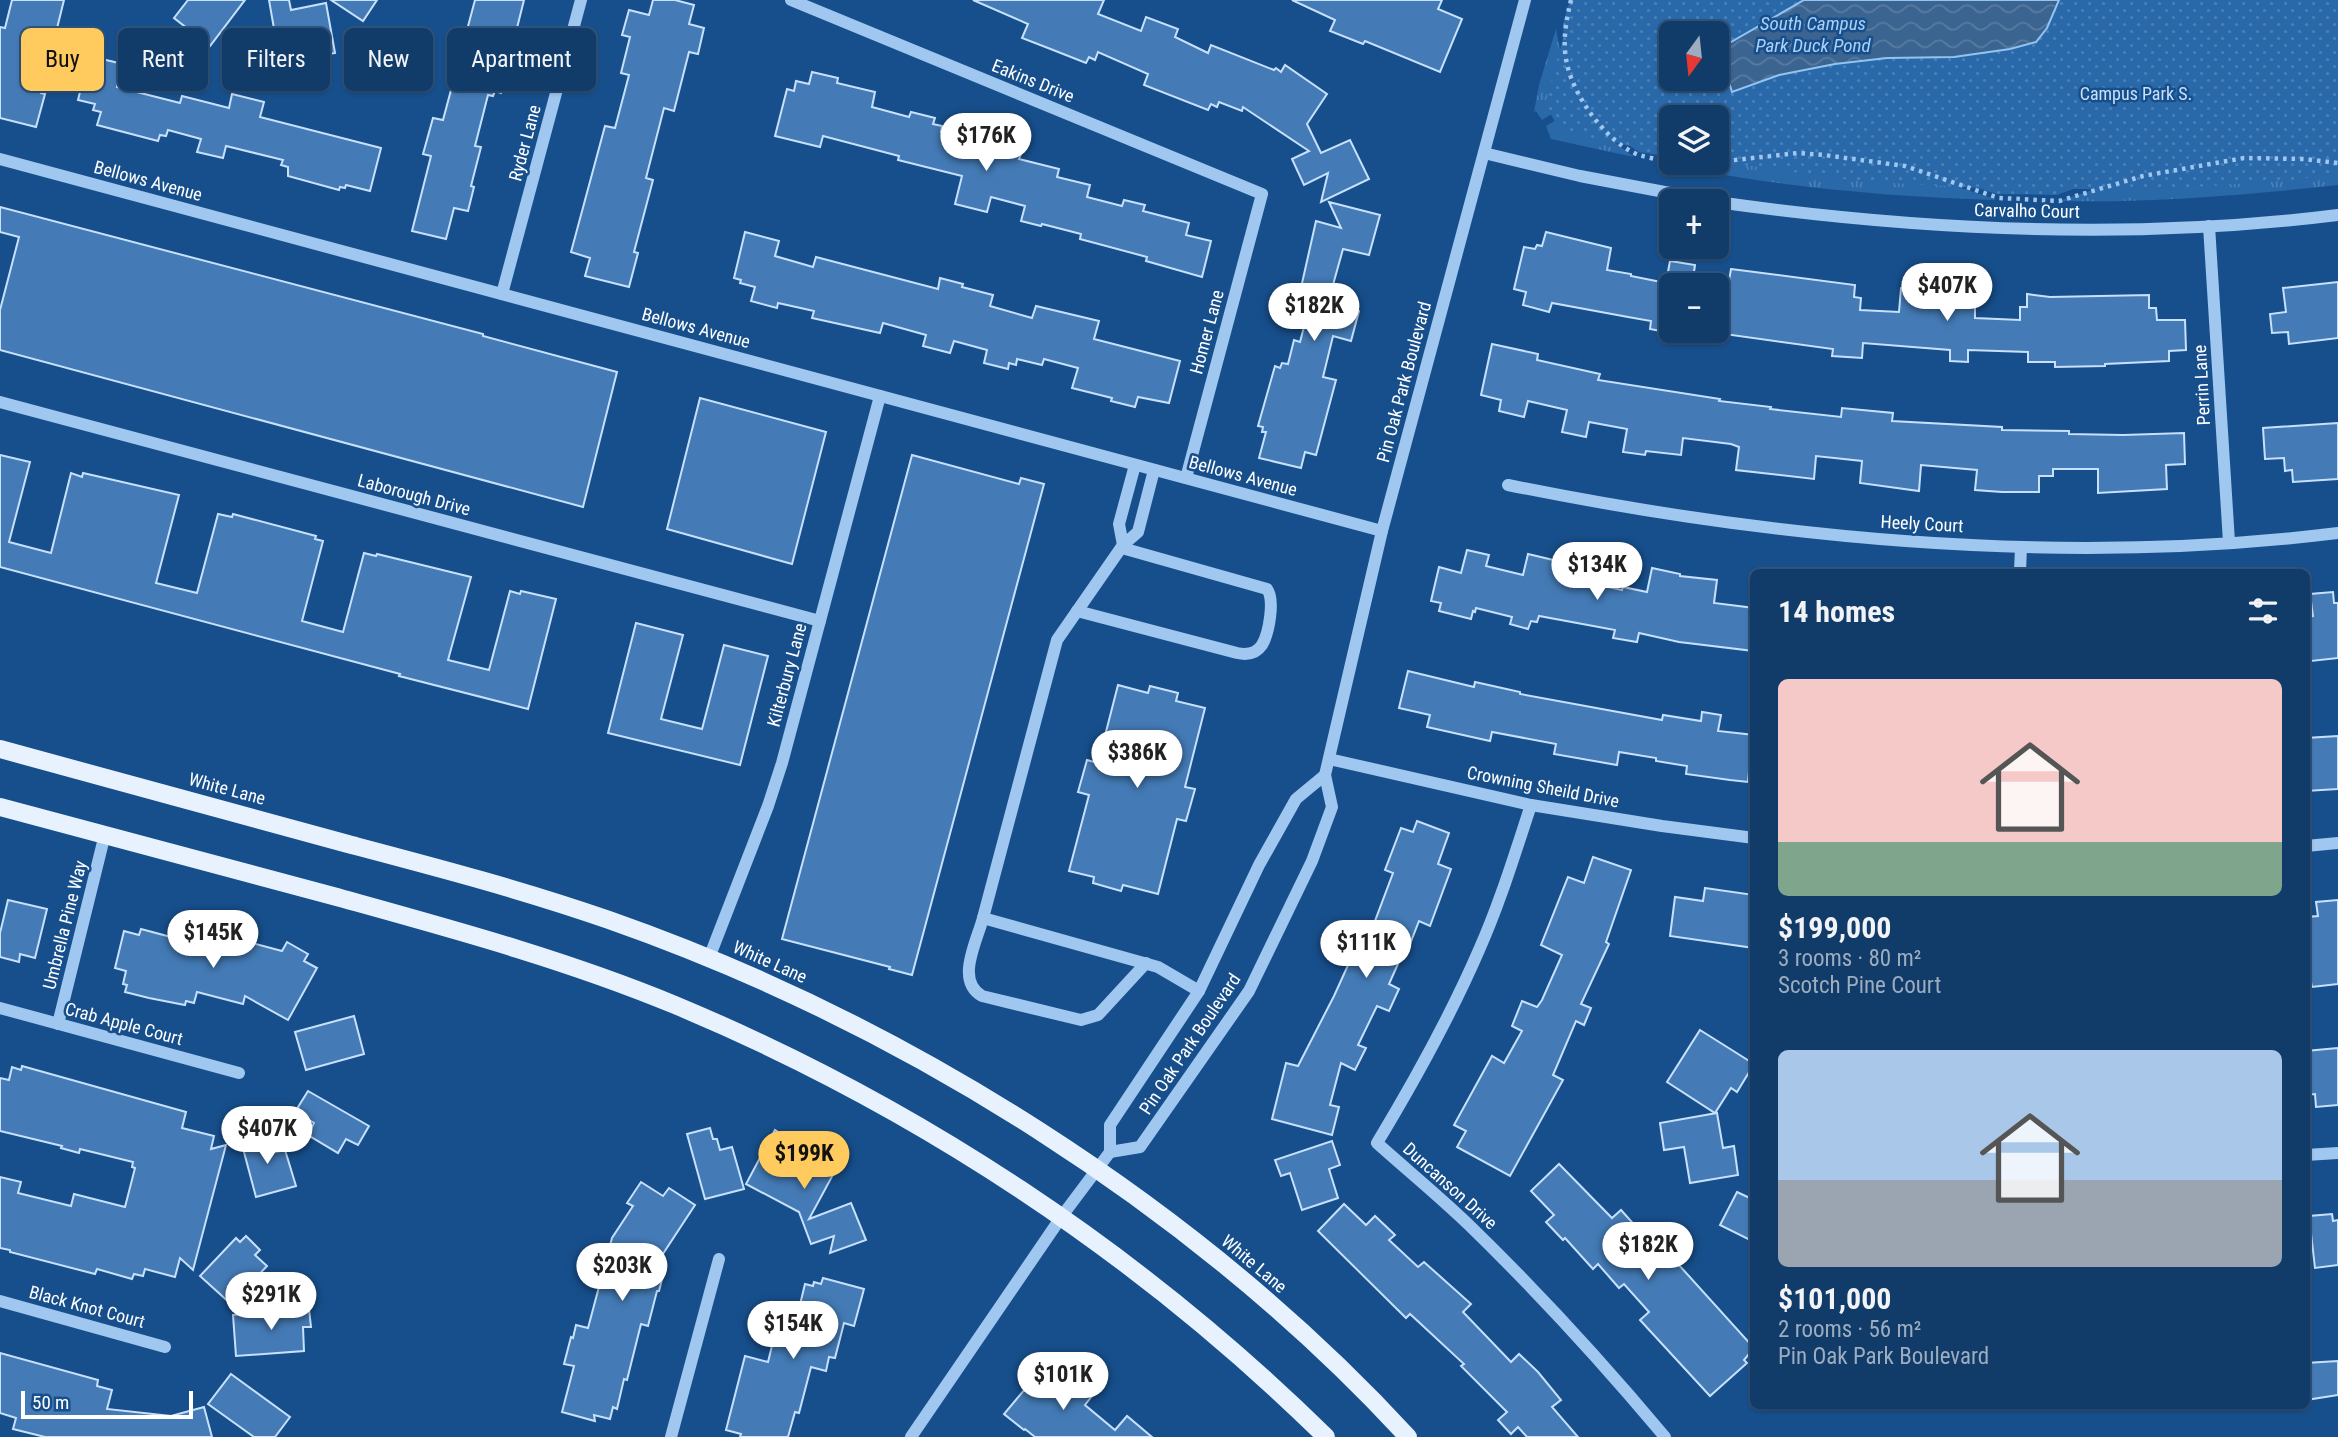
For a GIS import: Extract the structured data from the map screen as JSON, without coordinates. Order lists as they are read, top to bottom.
{
  "streets": {
    "main road": ["White Lane"],
    "street": [
      "Eakins Drive",
      "Ryder Lane",
      "Bellows Avenue",
      "Carvalho Court",
      "Homer Lane",
      "Pin Oak Park Boulevard",
      "Perrin Lane",
      "Laborough Drive",
      "Heely Court",
      "Kilterbury Lane",
      "Crowning Sheild Drive",
      "Umbrella Pine Way",
      "Crab Apple Court",
      "Duncanson Drive",
      "Black Knot Court"
    ]
  },
  "crossings": [
    ["Eakins Drive", "Homer Lane"],
    ["Ryder Lane", "Bellows Avenue"],
    ["Bellows Avenue", "Homer Lane"],
    ["Bellows Avenue", "Pin Oak Park Boulevard"],
    ["Bellows Avenue", "Kilterbury Lane"],
    ["Carvalho Court", "Pin Oak Park Boulevard"],
    ["Carvalho Court", "Perrin Lane"],
    ["Pin Oak Park Boulevard", "Crowning Sheild Drive"],
    ["Pin Oak Park Boulevard", "White Lane"],
    ["Perrin Lane", "Heely Court"],
    ["Laborough Drive", "Kilterbury Lane"],
    ["Kilterbury Lane", "White Lane"],
    ["Crowning Sheild Drive", "Duncanson Drive"],
    ["Umbrella Pine Way", "Crab Apple Court"]
  ],
  "water": ["South Campus Park Duck Pond"],
  "parks": ["Campus Park S."],
  "scale_bar": "50 m",
  "north": "bottom",
  "page": {
    "map_buttons": ["+", "−"],
    "chip": [
      "Buy",
      "Rent",
      "Filters",
      "New",
      "Apartment"
    ],
    "price": [
      "$176K",
      "$407K",
      "$182K",
      "$134K",
      "$386K",
      "$145K",
      "$111K",
      "$407K",
      "$199K",
      "$182K",
      "$203K",
      "$291K",
      "$154K",
      "$101K"
    ],
    "heading": "14 homes",
    "list": [
      {
        "name": "$199,000",
        "note": "3 rooms · 80 m² · Scotch Pine Court"
      },
      {
        "name": "$101,000",
        "note": "2 rooms · 56 m² · Pin Oak Park Boulevard"
      }
    ],
    "scale": "50 m"
  }
}
